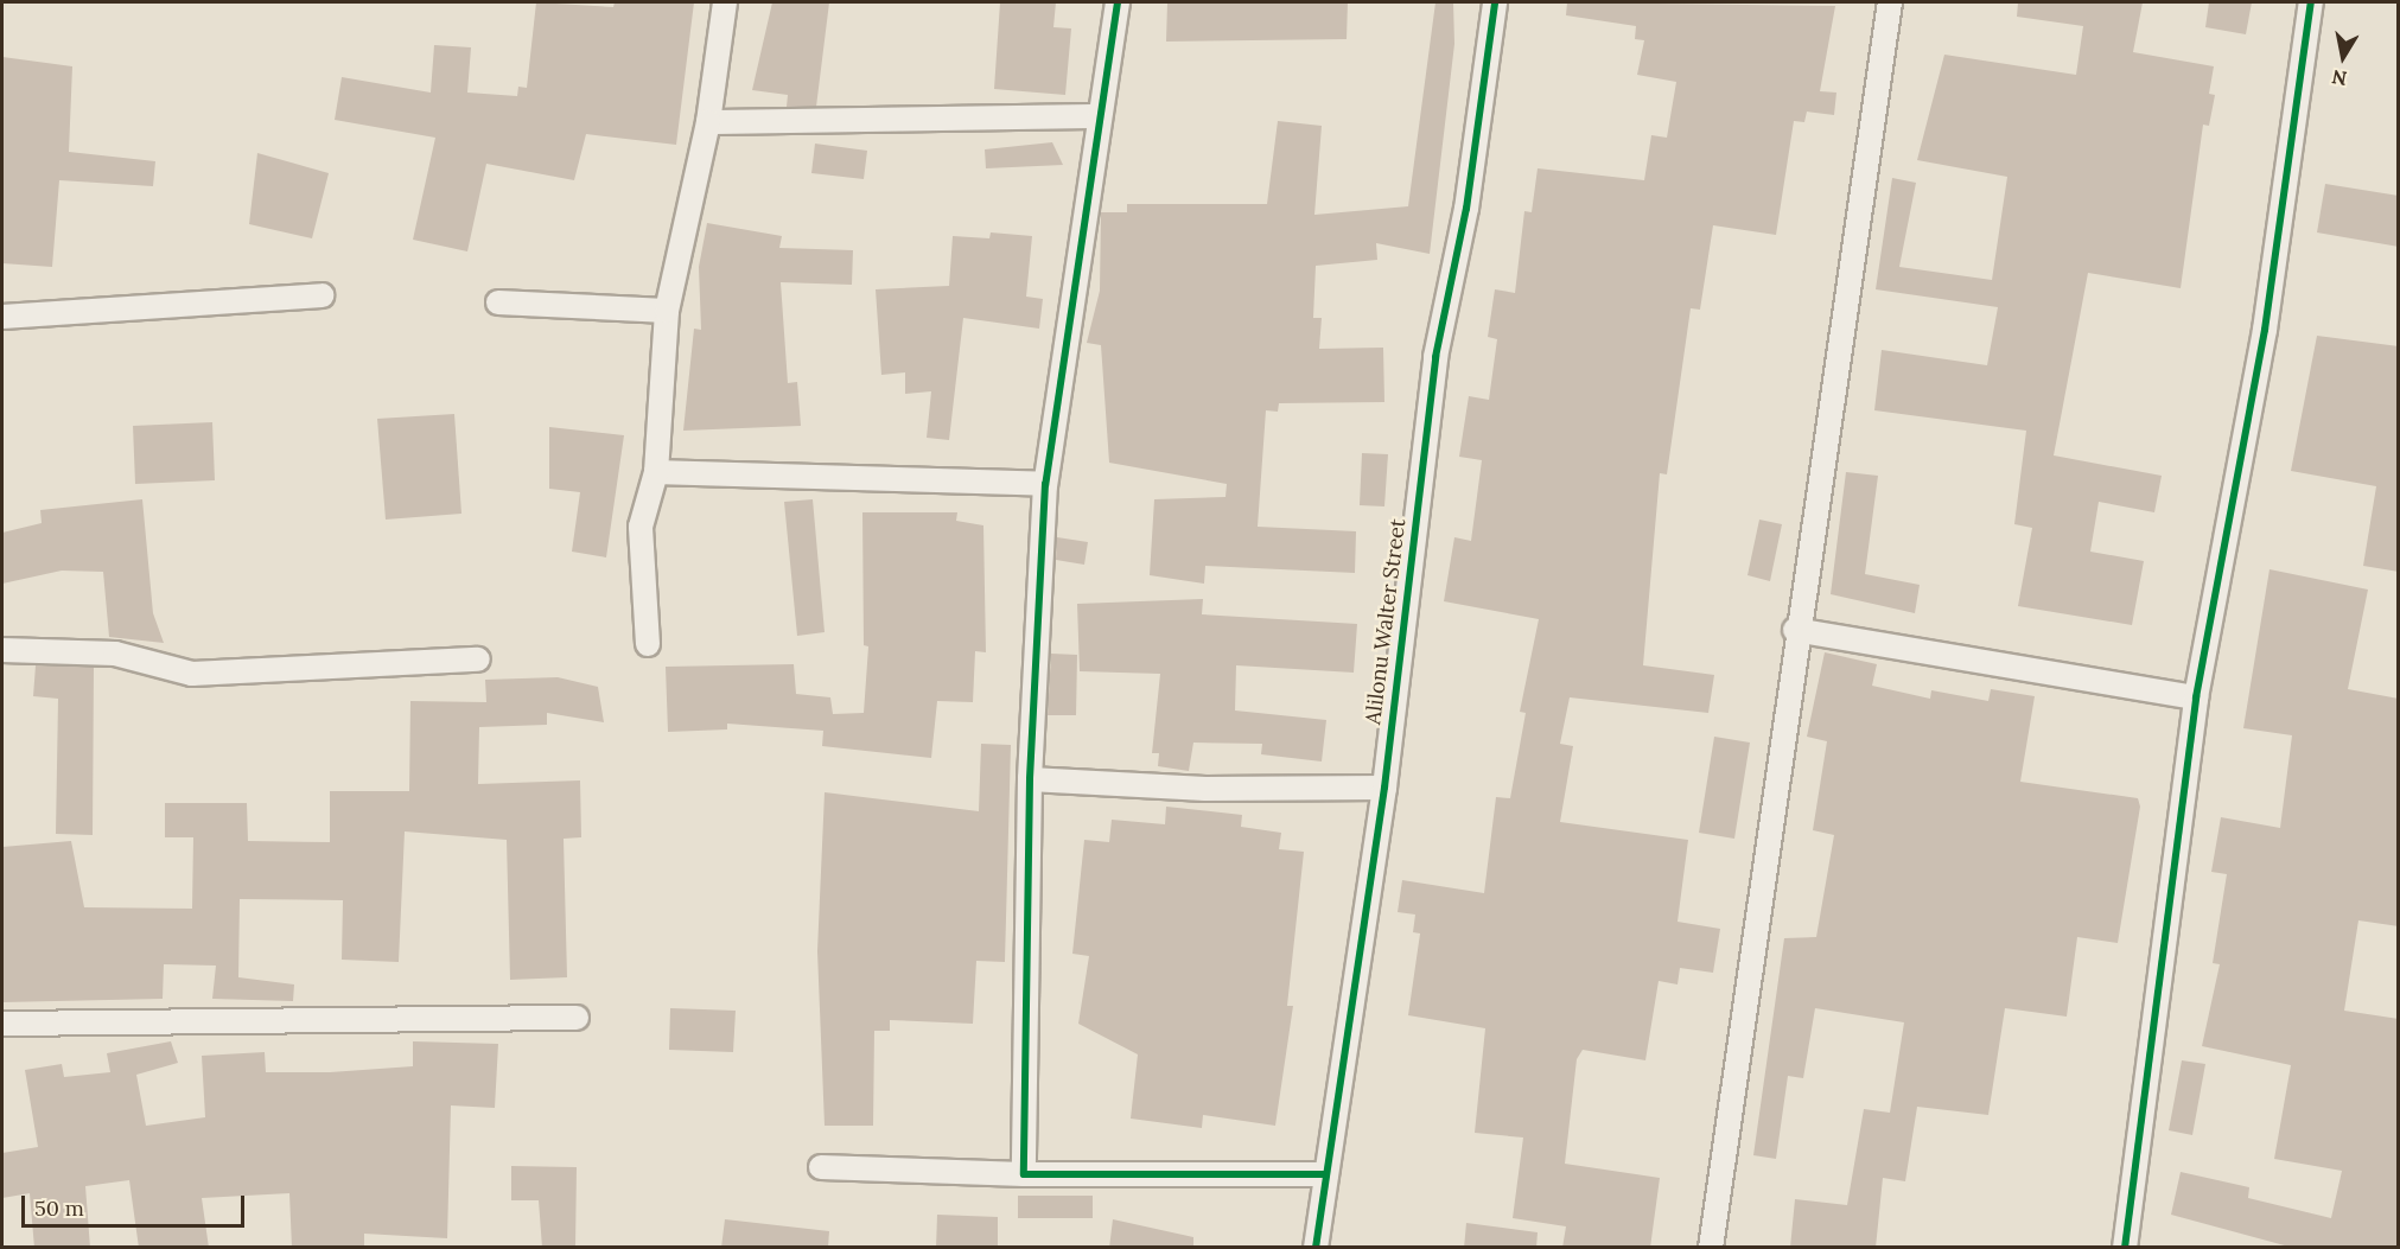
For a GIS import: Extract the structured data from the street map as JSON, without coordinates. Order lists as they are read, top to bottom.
{
  "streets": {
    "street": ["Alilonu Walter Street"]
  },
  "scale_bar": "50 m",
  "north": "bottom"
}
